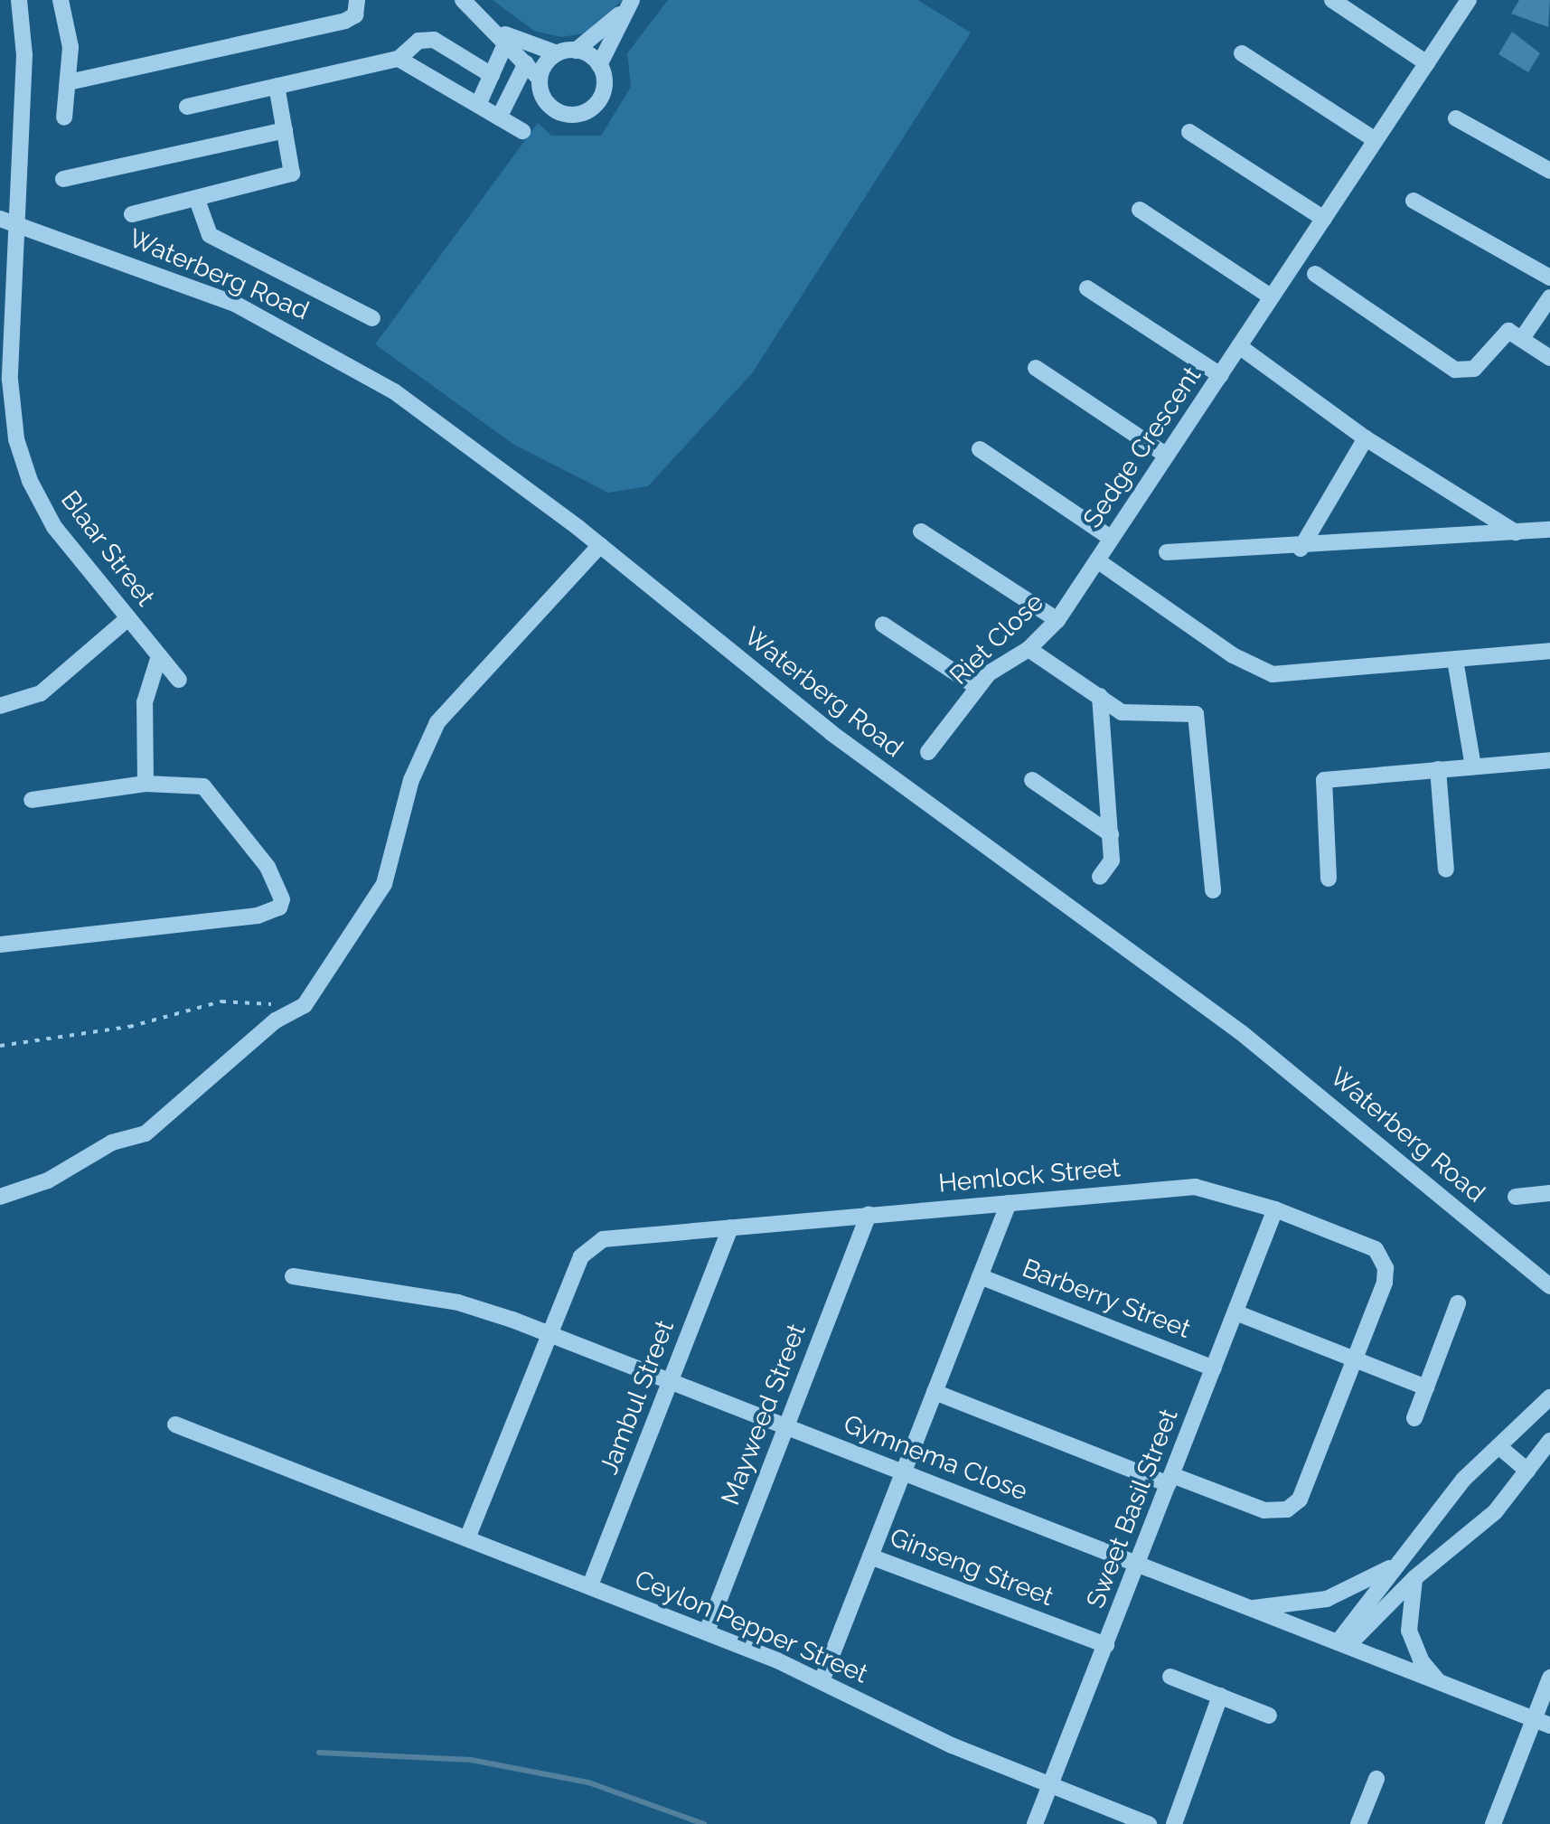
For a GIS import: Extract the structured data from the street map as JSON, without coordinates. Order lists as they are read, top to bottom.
{
  "streets": {
    "street": [
      "Waterberg Road",
      "Sedge Crescent",
      "Blaar Street",
      "Riet Close",
      "Hemlock Street",
      "Barberry Street",
      "Jambul Street",
      "Mayweed Street",
      "Gymnema Close",
      "Sweet Basil Street",
      "Ginseng Street",
      "Ceylon Pepper Street"
    ]
  },
  "crossings": [
    ["Waterberg Road", "Blaar Street"],
    ["Sedge Crescent", "Riet Close"],
    ["Hemlock Street", "Jambul Street"],
    ["Hemlock Street", "Mayweed Street"],
    ["Hemlock Street", "Gymnema Close"],
    ["Hemlock Street", "Sweet Basil Street"],
    ["Hemlock Street", "Ceylon Pepper Street"],
    ["Barberry Street", "Sweet Basil Street"],
    ["Jambul Street", "Gymnema Close"],
    ["Jambul Street", "Ceylon Pepper Street"],
    ["Mayweed Street", "Gymnema Close"],
    ["Mayweed Street", "Ceylon Pepper Street"],
    ["Gymnema Close", "Sweet Basil Street"],
    ["Sweet Basil Street", "Ginseng Street"],
    ["Sweet Basil Street", "Ceylon Pepper Street"]
  ]
}
